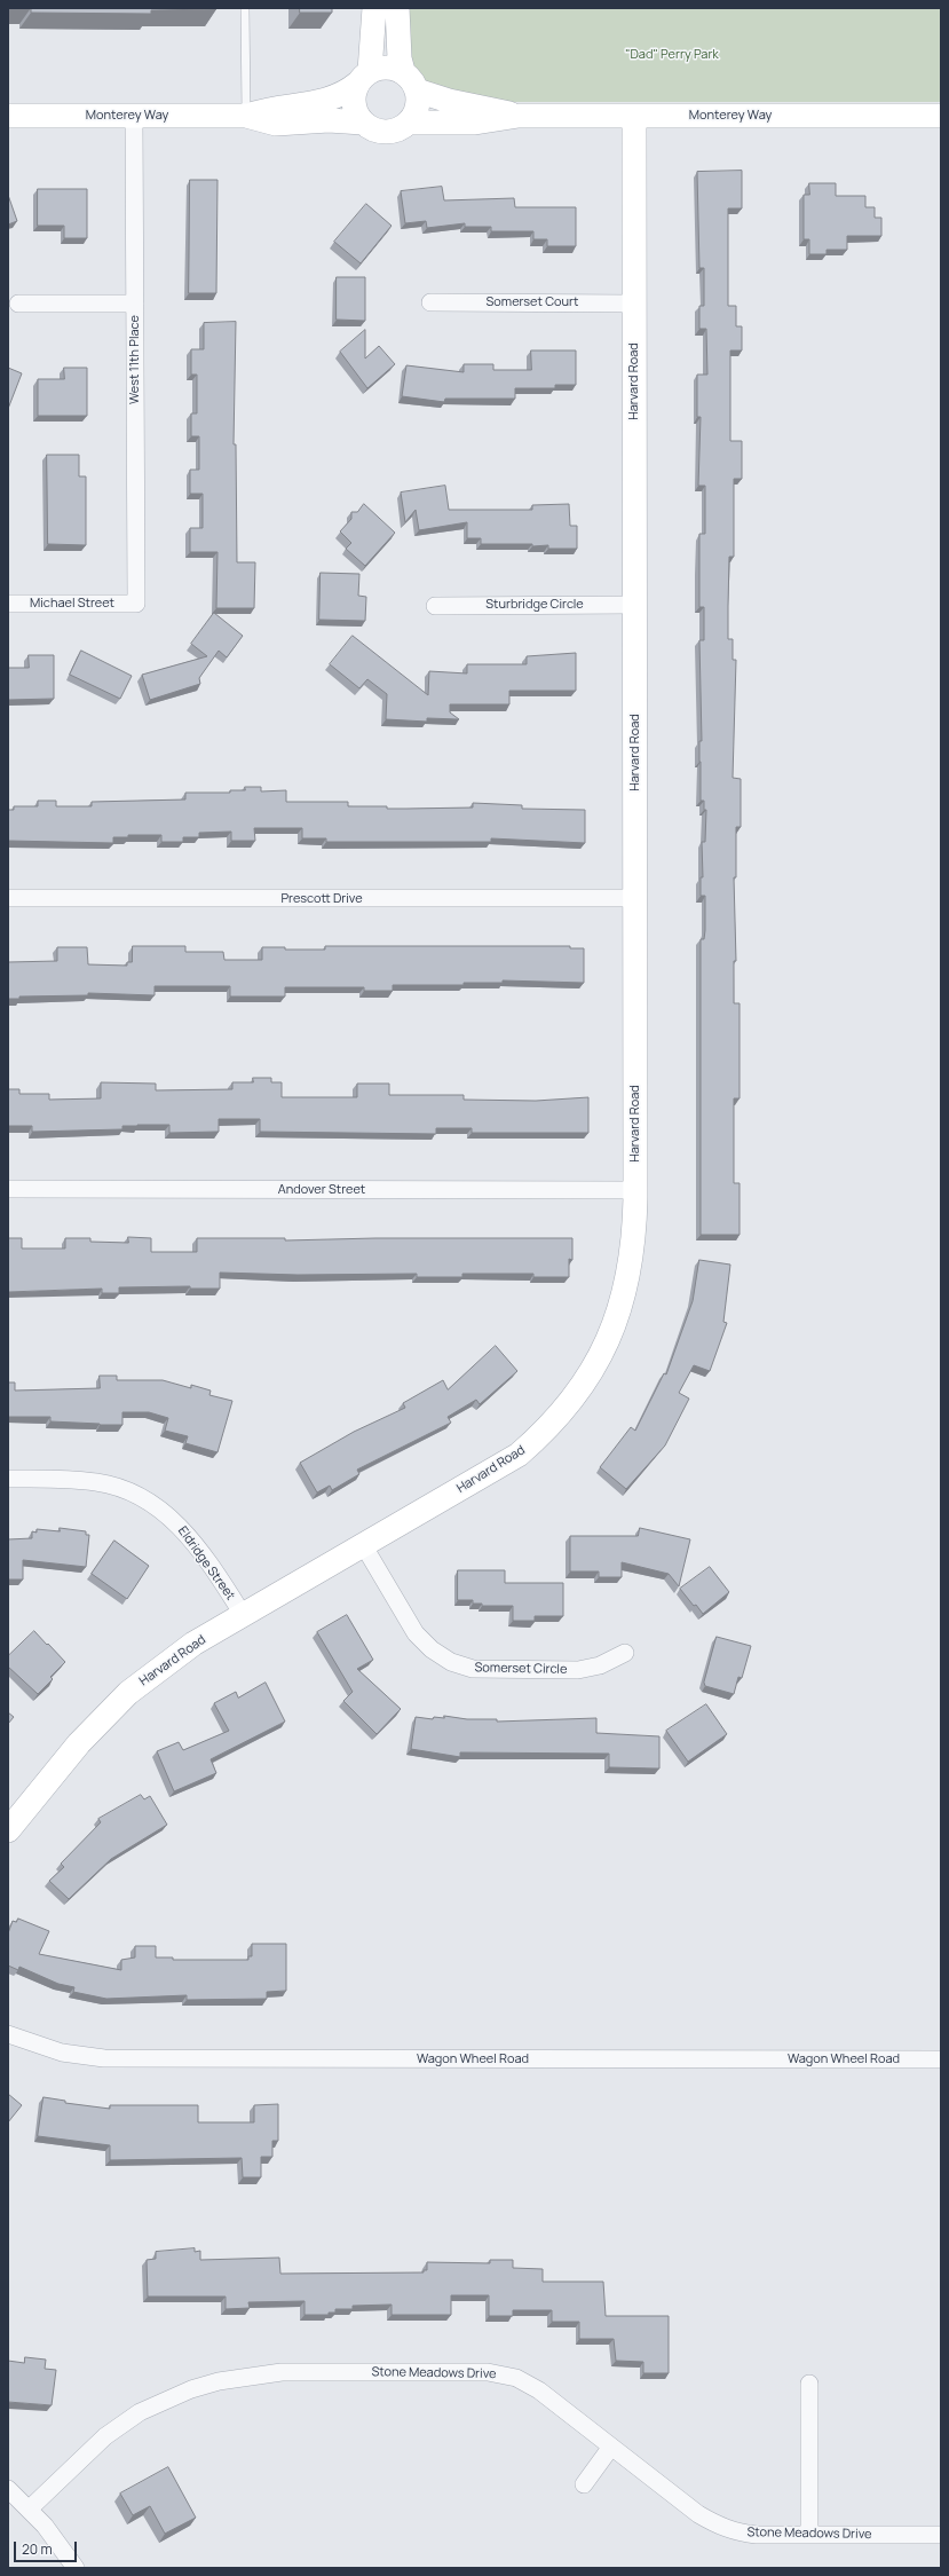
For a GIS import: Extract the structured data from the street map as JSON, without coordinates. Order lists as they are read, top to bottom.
{
  "streets": {
    "street": [
      "Monterey Way",
      "Somerset Court",
      "West 11th Place",
      "Harvard Road",
      "Michael Street",
      "Sturbridge Circle",
      "Prescott Drive",
      "Andover Street",
      "Eldridge Street",
      "Somerset Circle",
      "Wagon Wheel Road",
      "Stone Meadows Drive"
    ]
  },
  "crossings": [
    ["Monterey Way", "West 11th Place"],
    ["Monterey Way", "Harvard Road"],
    ["Somerset Court", "Harvard Road"],
    ["West 11th Place", "Michael Street"],
    ["Harvard Road", "Sturbridge Circle"],
    ["Harvard Road", "Prescott Drive"],
    ["Harvard Road", "Andover Street"],
    ["Harvard Road", "Eldridge Street"],
    ["Harvard Road", "Somerset Circle"]
  ],
  "parks": ["\"Dad\" Perry Park"],
  "scale_bar": "20 m"
}
